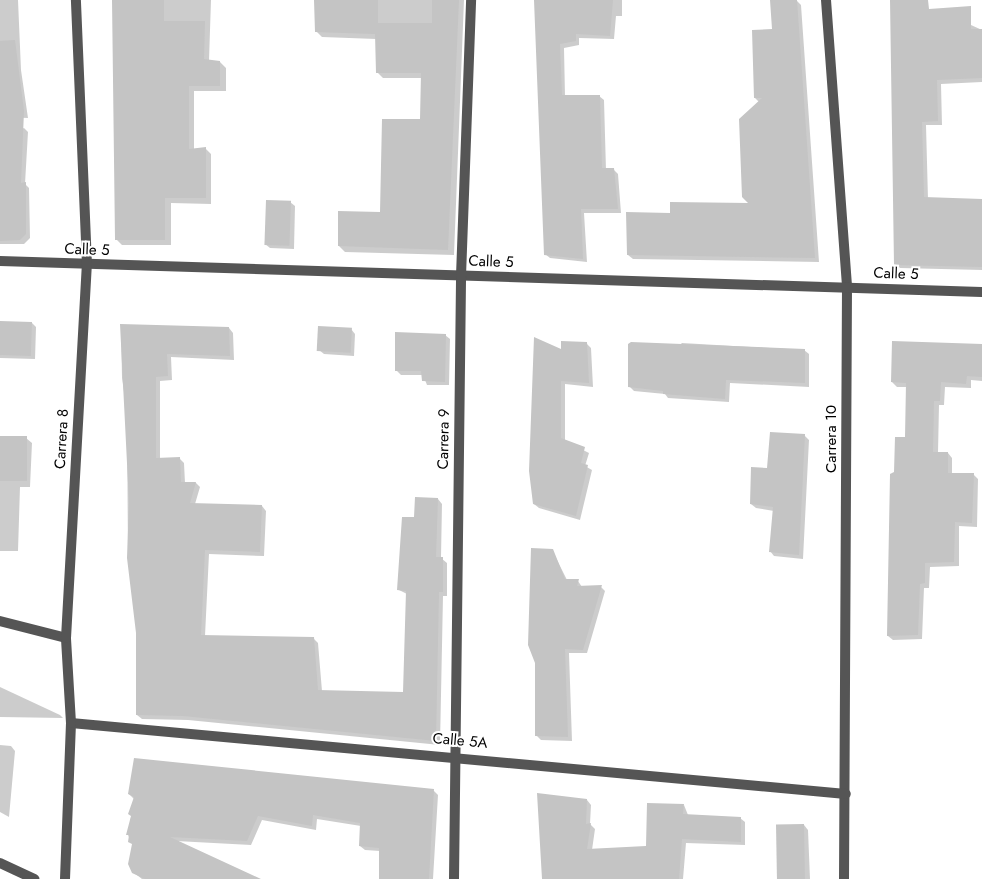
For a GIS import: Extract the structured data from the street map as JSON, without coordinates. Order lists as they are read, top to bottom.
{
  "streets": {
    "street": [
      "Calle 5",
      "Carrera 8",
      "Carrera 9",
      "Carrera 10",
      "Calle 5A"
    ]
  },
  "crossings": [
    ["Calle 5", "Carrera 8"],
    ["Calle 5", "Carrera 9"],
    ["Calle 5", "Carrera 10"],
    ["Carrera 8", "Calle 5A"],
    ["Carrera 9", "Calle 5A"],
    ["Carrera 10", "Calle 5A"]
  ]
}
